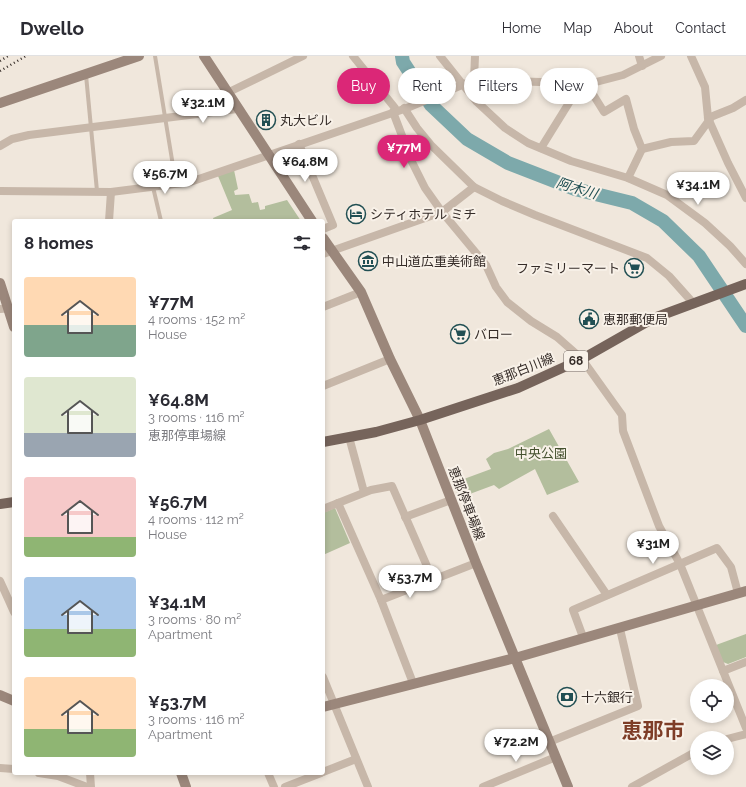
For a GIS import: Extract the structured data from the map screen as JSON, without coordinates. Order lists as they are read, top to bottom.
{
  "streets": {
    "main road": ["68", "恵那白川線", "恵那停車場線"]
  },
  "crossings": [
    ["恵那白川線", "恵那停車場線"]
  ],
  "districts": ["恵那市"],
  "water": ["阿木川"],
  "parks": ["中央公園"],
  "places": {
    "building": ["丸大ビル"],
    "hotel": ["シティホテル ミチ"],
    "museum": ["中山道広重美術館"],
    "supermarket": ["ファミリーマート", "バロー"],
    "public building": ["恵那郵便局"],
    "bank": ["十六銀行"]
  },
  "page": {
    "header": "Dwello",
    "nav": [
      "Home",
      "Map",
      "About",
      "Contact"
    ],
    "chip": [
      "Buy",
      "Rent",
      "Filters",
      "New"
    ],
    "price": [
      "¥32.1M",
      "¥77M",
      "¥64.8M",
      "¥56.7M",
      "¥34.1M",
      "¥31M",
      "¥53.7M",
      "¥72.2M"
    ],
    "heading": "8 homes",
    "list": [
      {
        "name": "¥77M",
        "note": "4 rooms · 152 m² · House"
      },
      {
        "name": "¥64.8M",
        "note": "3 rooms · 116 m² · 恵那停車場線"
      },
      {
        "name": "¥56.7M",
        "note": "4 rooms · 112 m² · House"
      },
      {
        "name": "¥34.1M",
        "note": "3 rooms · 80 m² · Apartment"
      },
      {
        "name": "¥53.7M",
        "note": "3 rooms · 116 m² · Apartment"
      }
    ]
  }
}
